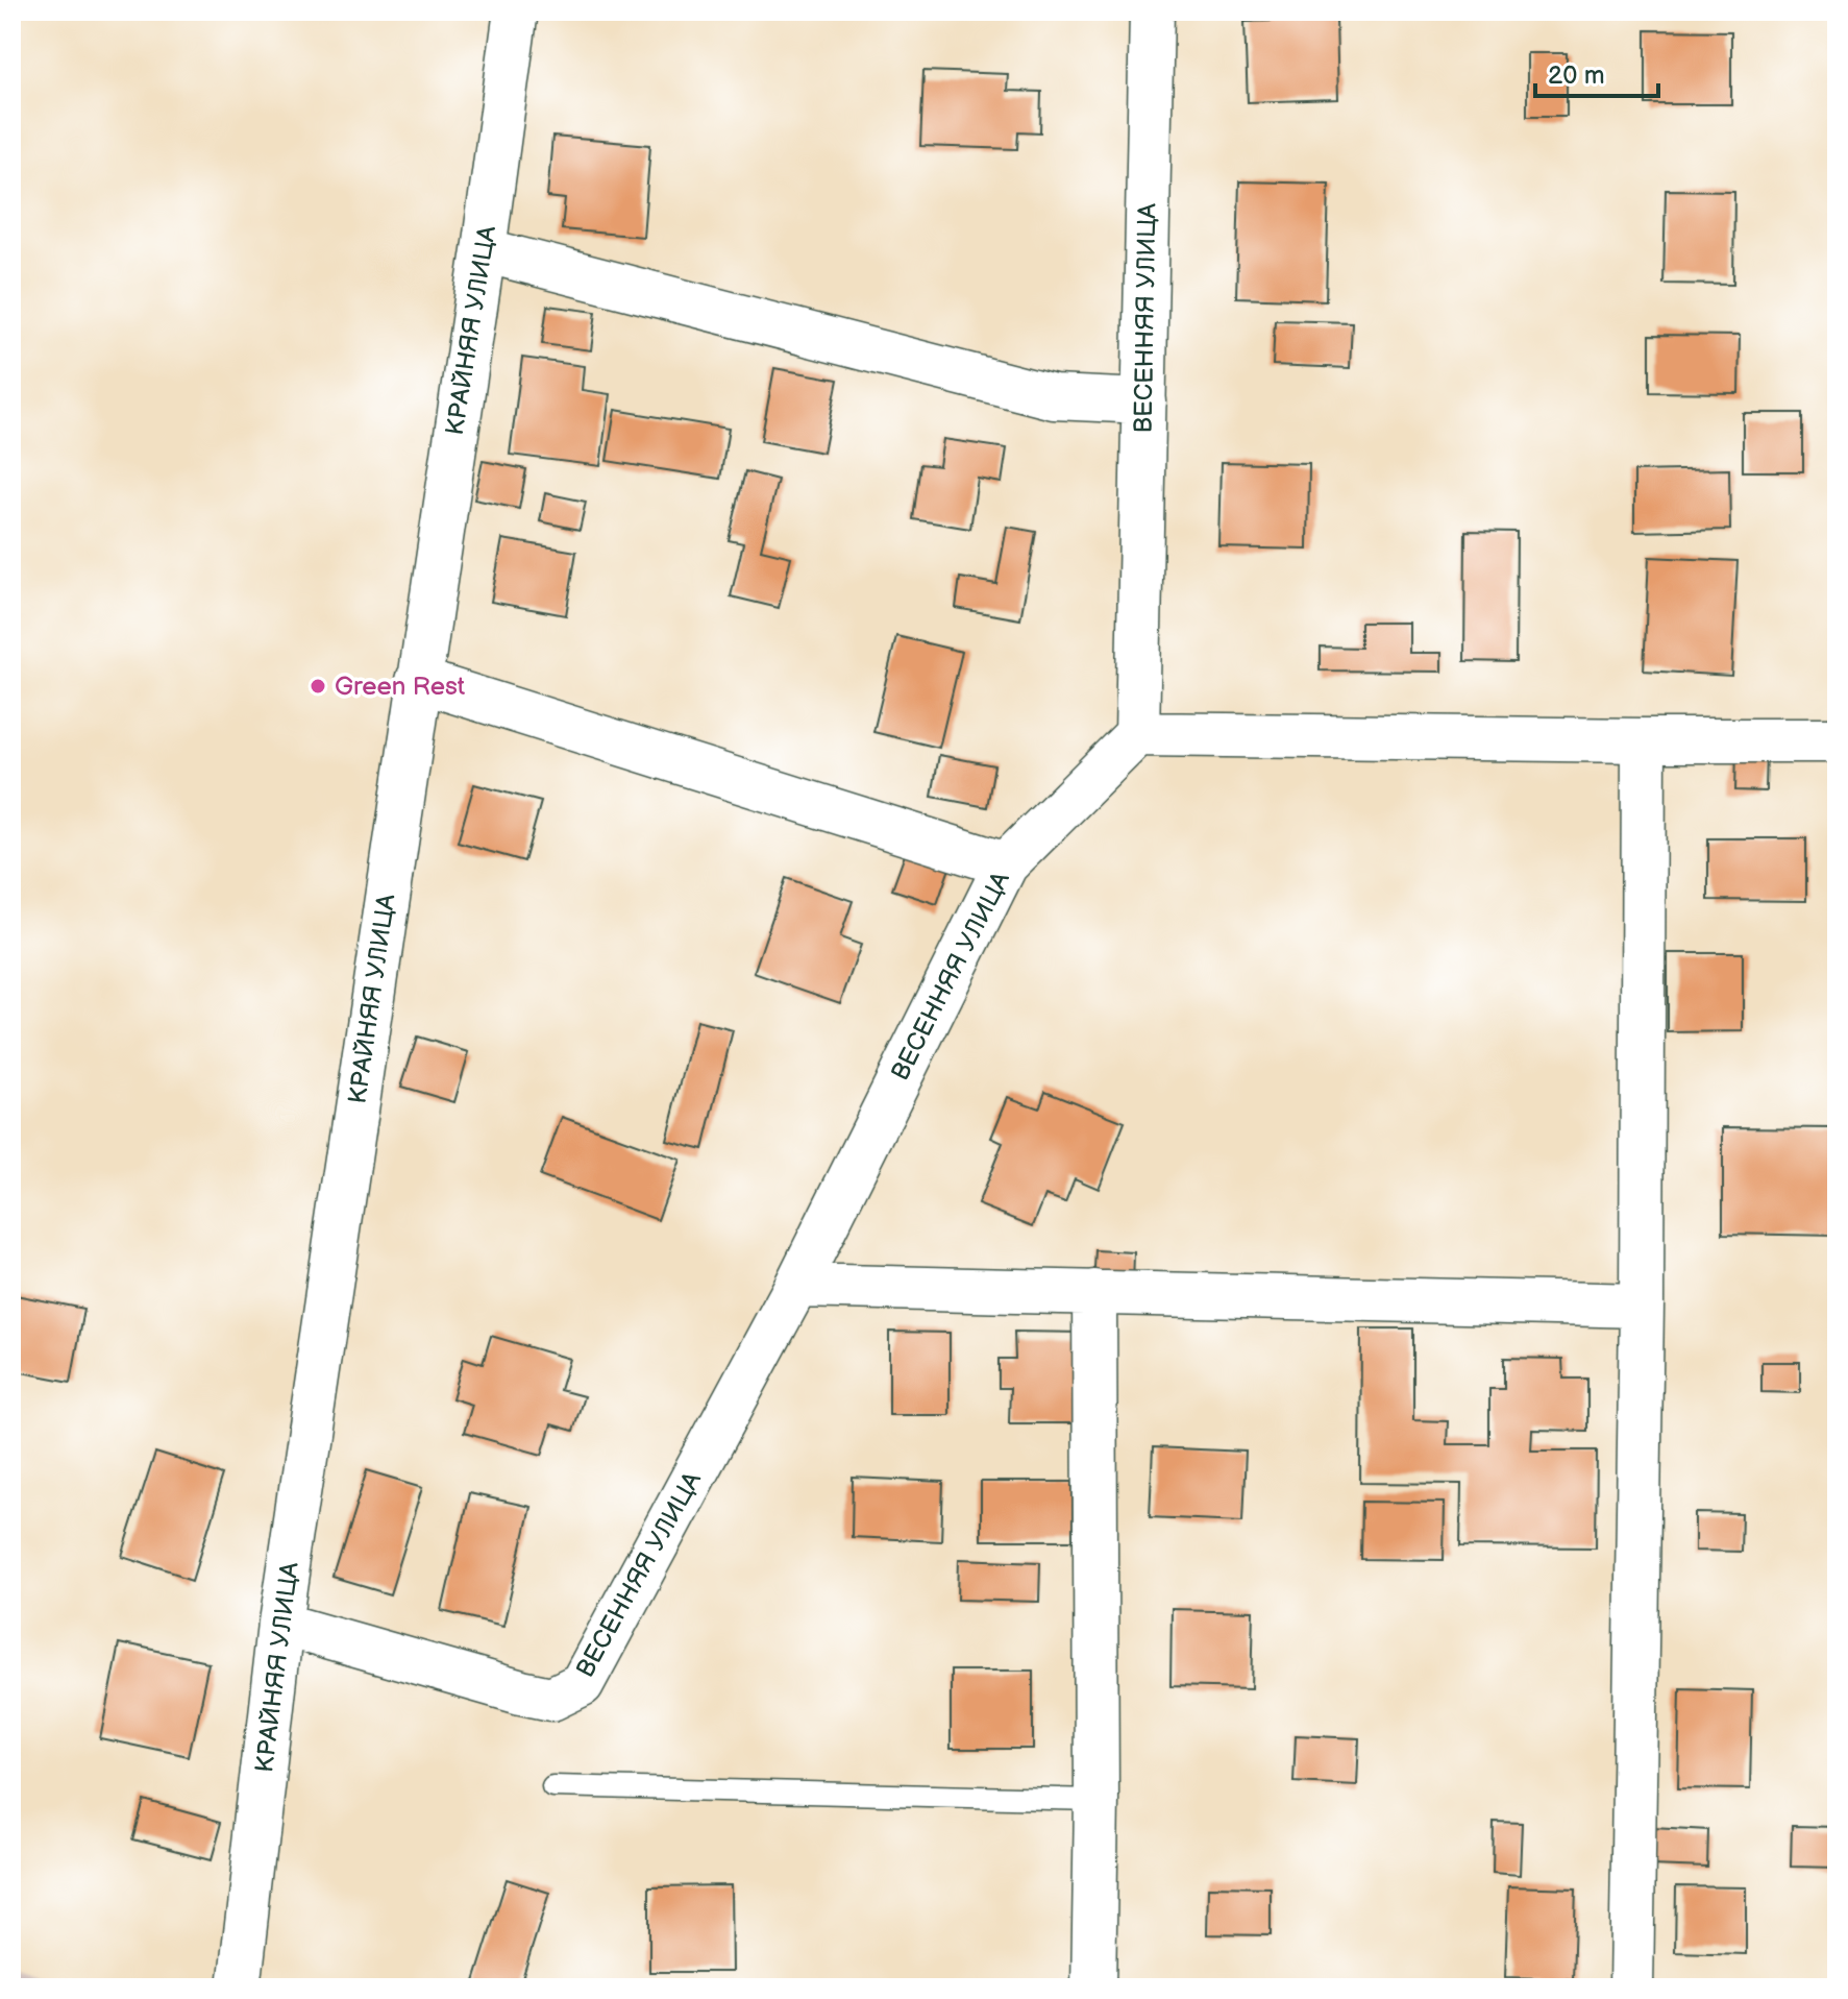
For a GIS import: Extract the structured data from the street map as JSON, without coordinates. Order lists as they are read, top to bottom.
{
  "streets": {
    "street": ["ВЕСЕННЯЯ УЛИЦА", "КРАЙНЯЯ УЛИЦА"]
  },
  "crossings": [
    ["ВЕСЕННЯЯ УЛИЦА", "КРАЙНЯЯ УЛИЦА"]
  ],
  "places": ["Green Rest"],
  "scale_bar": "20 m"
}
